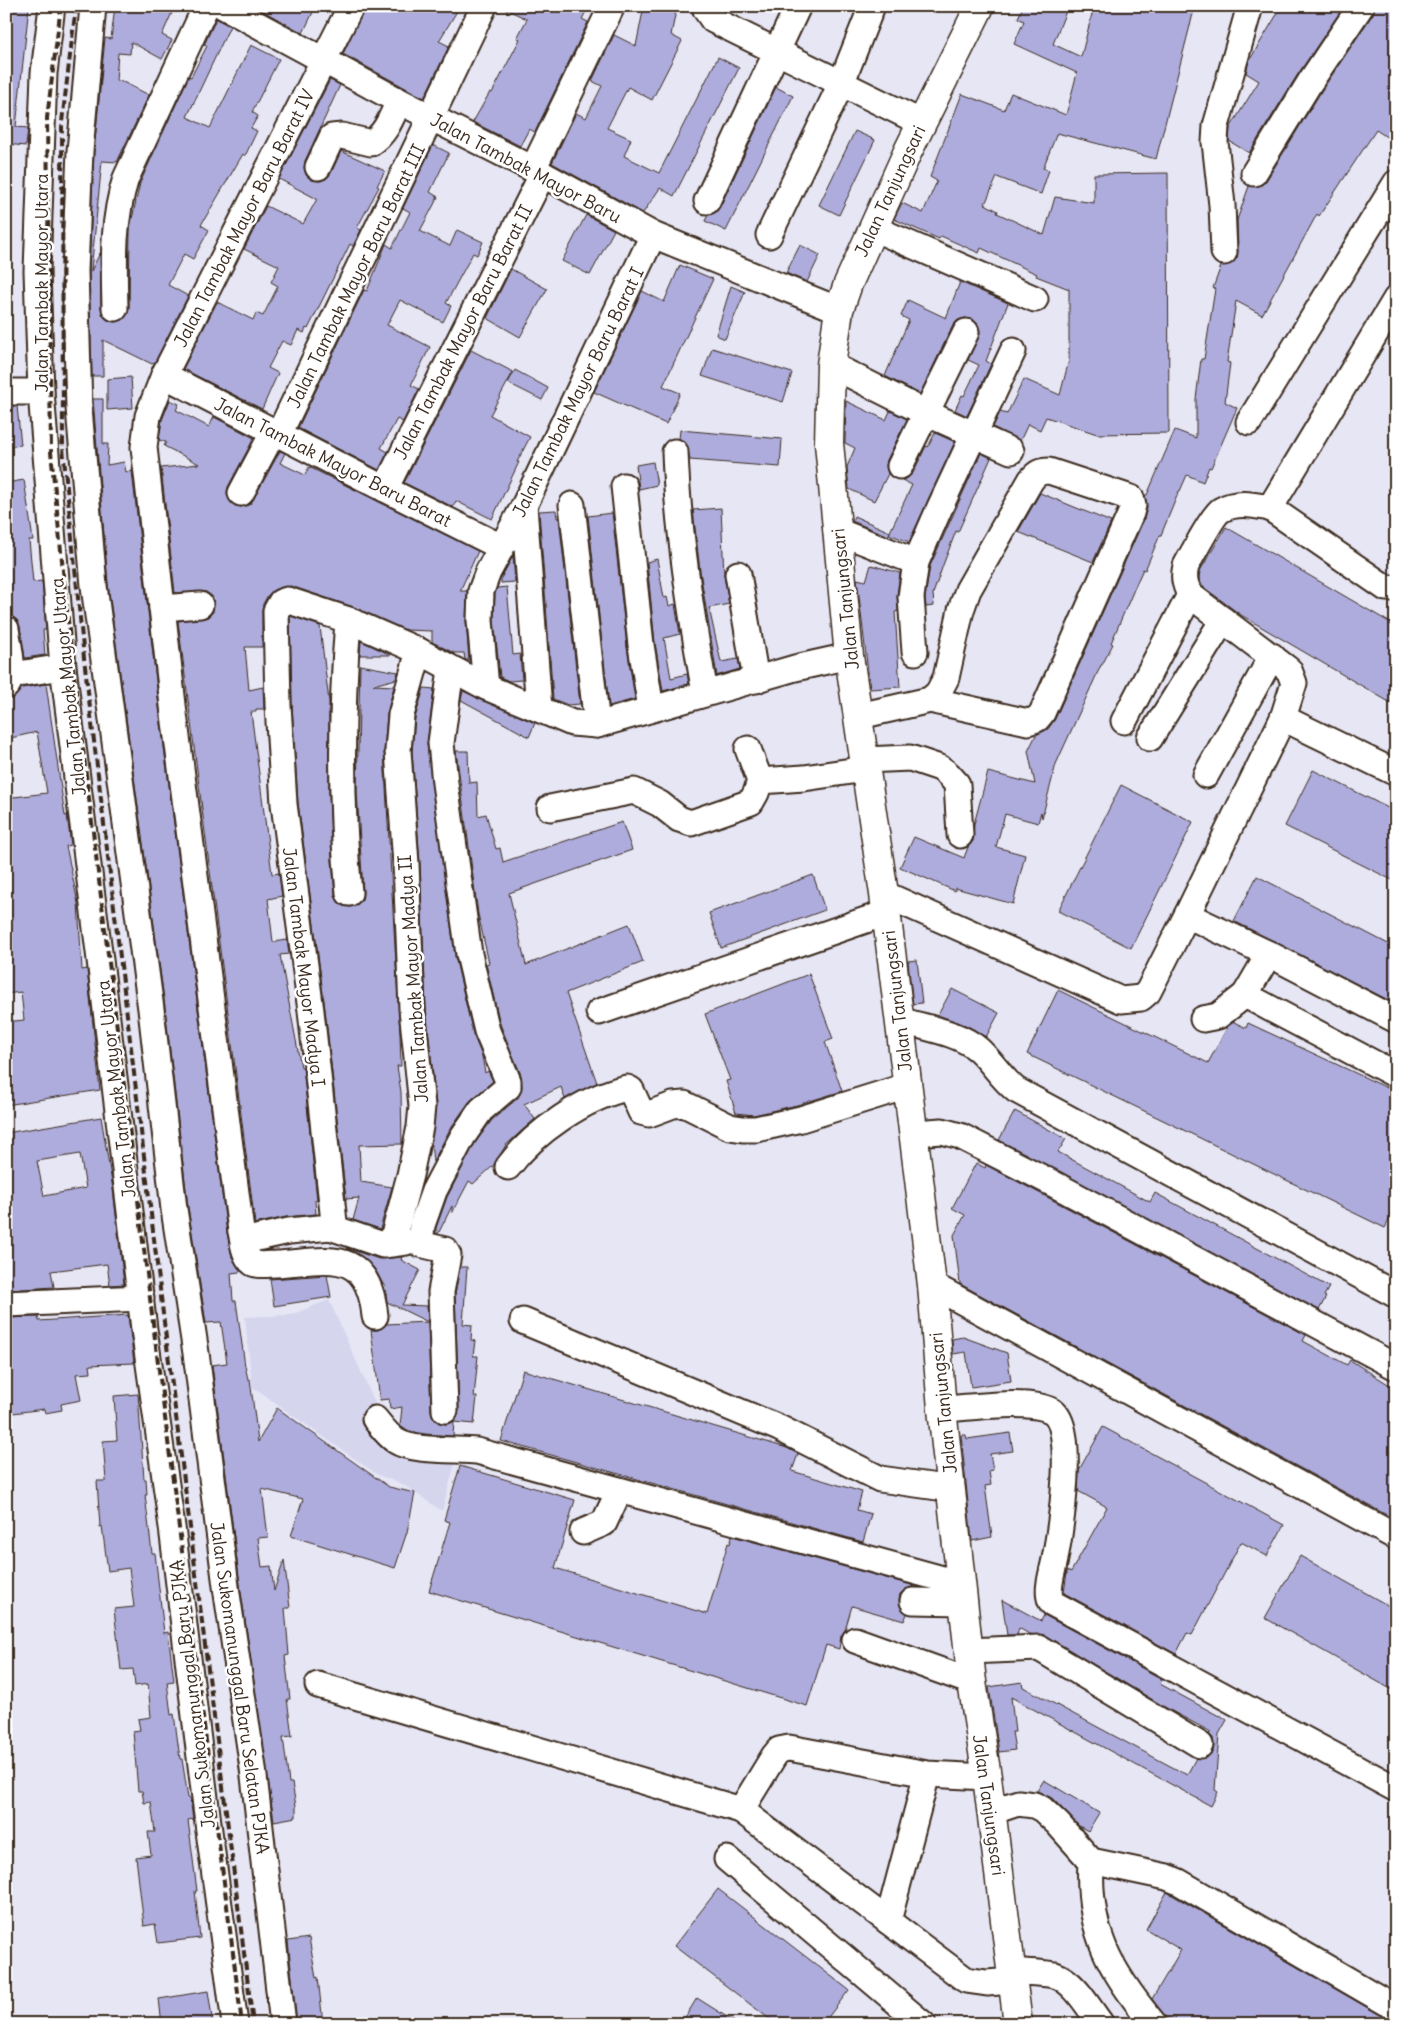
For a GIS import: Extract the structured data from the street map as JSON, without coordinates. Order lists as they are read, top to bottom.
{
  "streets": {
    "main road": ["Jalan Tanjungsari"],
    "street": [
      "Jalan Tambak Mayor Baru",
      "Jalan Tambak Mayor Baru Barat IV",
      "Jalan Tambak Mayor Baru Barat III",
      "Jalan Tambak Mayor Utara",
      "Jalan Tambak Mayor Baru Barat II",
      "Jalan Tambak Mayor Baru Barat I",
      "Jalan Tambak Mayor Baru Barat",
      "Jalan Tambak Mayor Madya I",
      "Jalan Tambak Mayor Madya II",
      "Jalan Sukomanunggal Baru Selatan PJKA",
      "Jalan Sukomanunggal Baru PJKA"
    ]
  },
  "crossings": [
    ["Jalan Tambak Mayor Baru", "Jalan Tanjungsari"],
    ["Jalan Tambak Mayor Baru", "Jalan Tambak Mayor Baru Barat IV"],
    ["Jalan Tambak Mayor Baru", "Jalan Tambak Mayor Baru Barat III"],
    ["Jalan Tambak Mayor Baru", "Jalan Tambak Mayor Baru Barat II"],
    ["Jalan Tambak Mayor Baru", "Jalan Tambak Mayor Baru Barat I"],
    ["Jalan Tambak Mayor Baru Barat IV", "Jalan Tambak Mayor Baru Barat"],
    ["Jalan Tambak Mayor Baru Barat III", "Jalan Tambak Mayor Baru Barat"],
    ["Jalan Tambak Mayor Utara", "Jalan Sukomanunggal Baru PJKA"],
    ["Jalan Tambak Mayor Baru Barat II", "Jalan Tambak Mayor Baru Barat"],
    ["Jalan Tambak Mayor Baru Barat I", "Jalan Tambak Mayor Baru Barat"]
  ]
}
